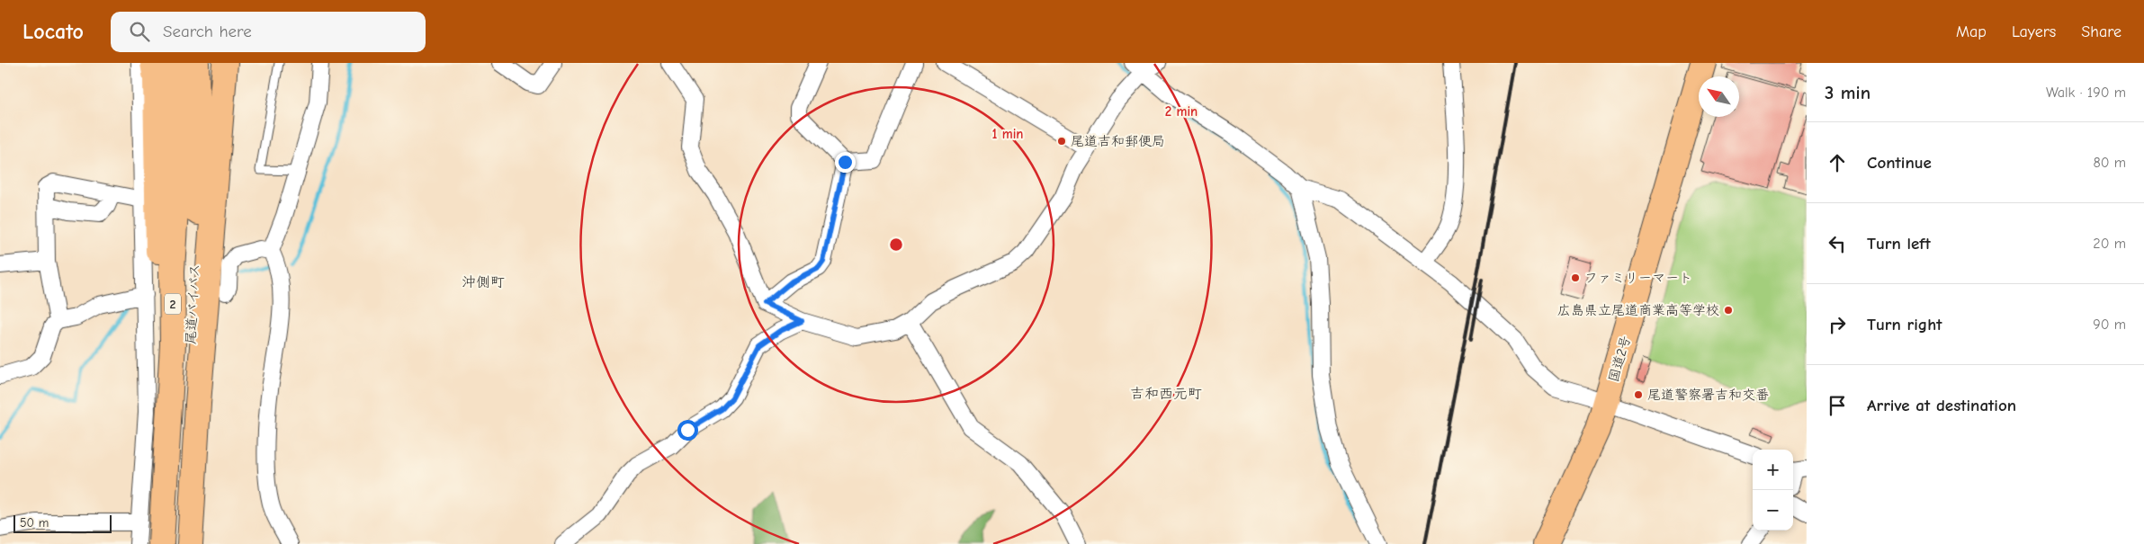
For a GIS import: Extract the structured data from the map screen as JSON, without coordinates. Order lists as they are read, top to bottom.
{
  "streets": {
    "highway": ["2", "尾道バイパス", "国道2号"]
  },
  "districts": ["沖側町", "吉和西元町"],
  "places": [
    "尾道吉和郵便局",
    "ファミリーマート",
    "広島県立尾道商業高等学校",
    "尾道警察署吉和交番"
  ],
  "scale_bar": "50 m",
  "north": "top left",
  "page": {
    "header": "Locato",
    "search": "Search here",
    "nav": ["Map", "Layers", "Share"],
    "heading": ["3 min", "Walk · 190 m"],
    "list": [
      ["Continue", "80 m"],
      ["Turn left", "20 m"],
      ["Turn right", "90 m"],
      "Arrive at destination"
    ],
    "map_buttons": ["+", "−"],
    "scale": "50 m"
  },
  "rings": ["2 min", "1 min"]
}
